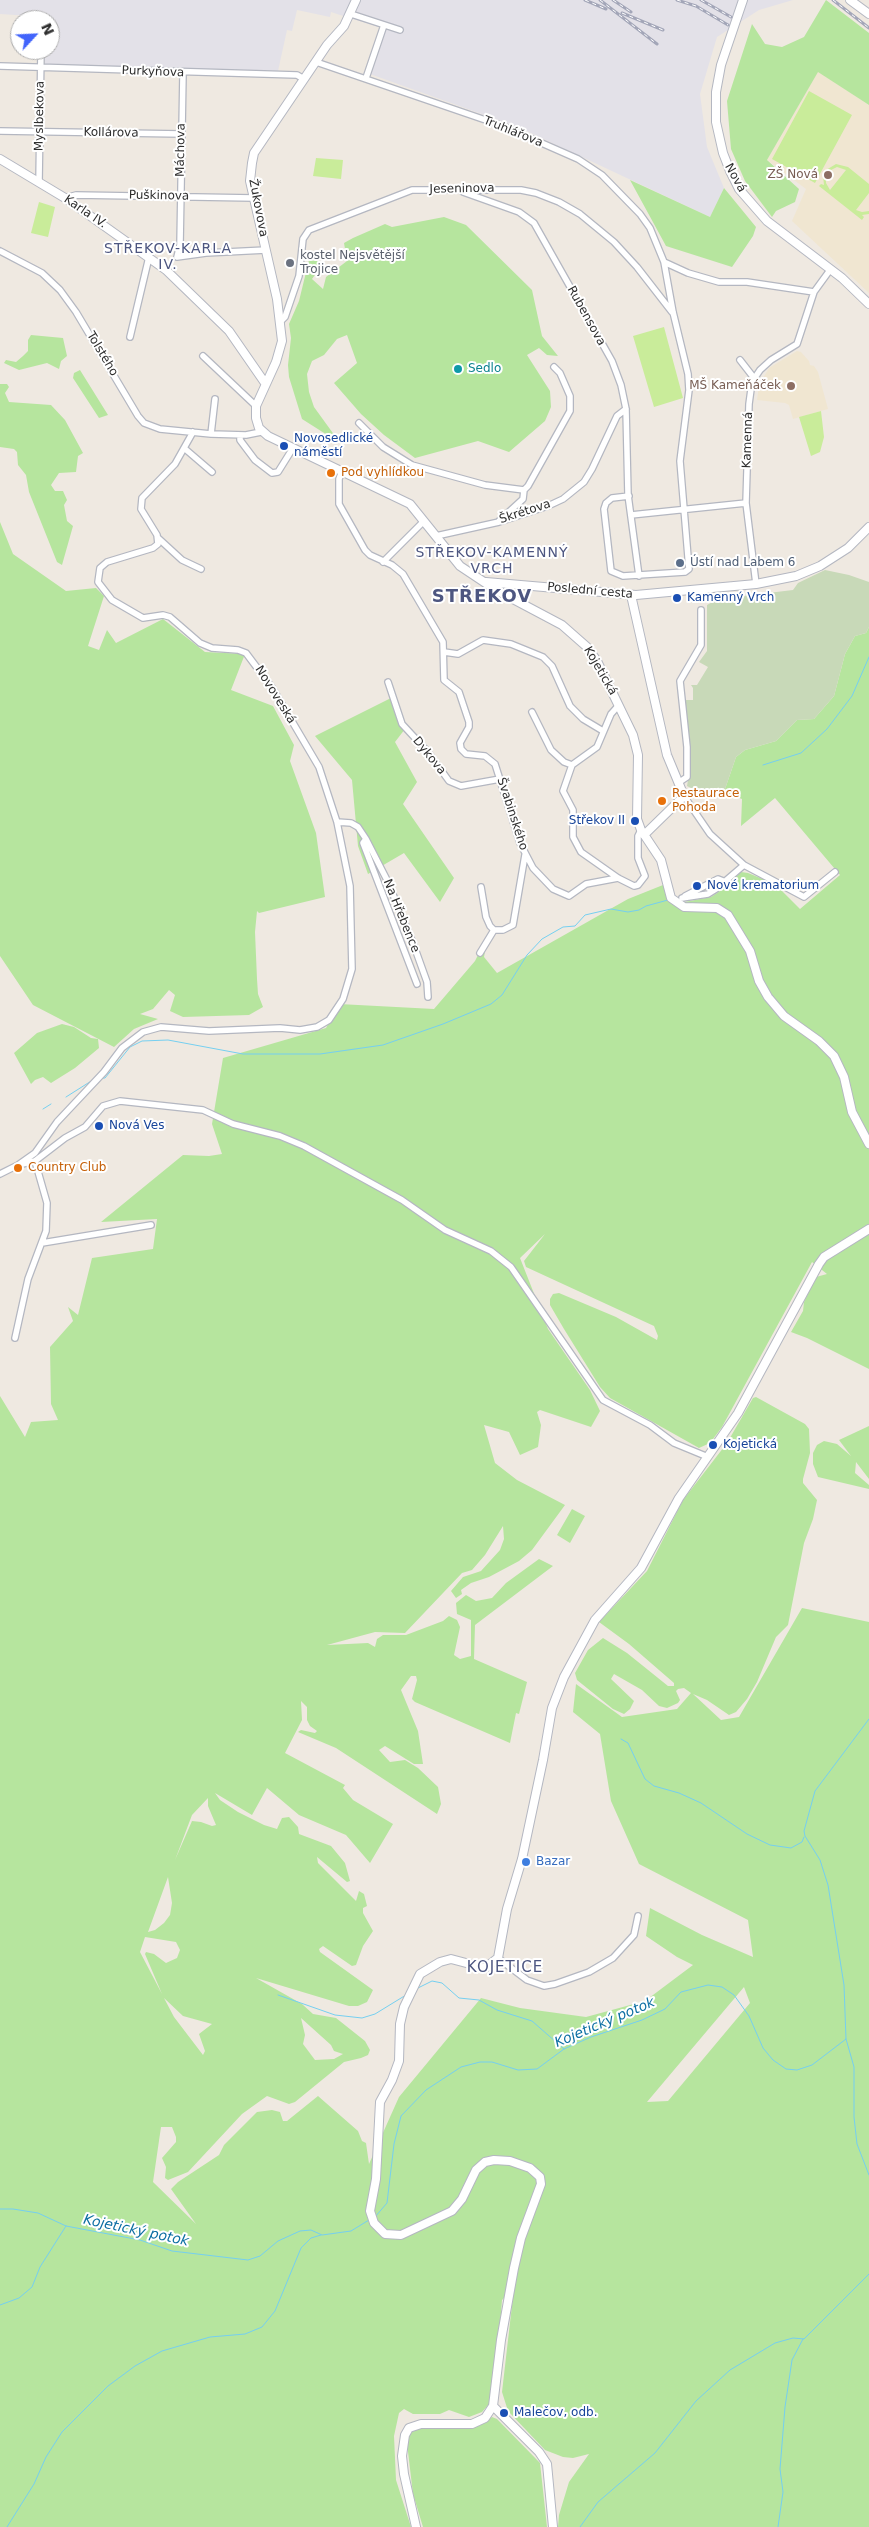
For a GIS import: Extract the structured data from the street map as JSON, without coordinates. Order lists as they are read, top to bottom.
{
  "streets": {
    "street": [
      "Purkyňova",
      "Myslbekova",
      "Truhlářova",
      "Kollárova",
      "Máchova",
      "Nová",
      "Jeseninova",
      "Puškinova",
      "Žukovova",
      "Karla IV.",
      "Rubensova",
      "Tolstého",
      "Kamenná",
      "Škrétova",
      "Poslední cesta",
      "Kojetická",
      "Novoveská",
      "Dykova",
      "Švabinského",
      "Na Hřebence"
    ]
  },
  "crossings": [
    ["Purkyňova", "Myslbekova"],
    ["Purkyňova", "Máchova"],
    ["Purkyňova", "Žukovova"],
    ["Myslbekova", "Kollárova"],
    ["Myslbekova", "Karla IV."],
    ["Truhlářova", "Jeseninova"],
    ["Truhlářova", "Žukovova"],
    ["Truhlářova", "Rubensova"],
    ["Kollárova", "Máchova"],
    ["Máchova", "Puškinova"],
    ["Máchova", "Žukovova"],
    ["Jeseninova", "Žukovova"],
    ["Jeseninova", "Rubensova"],
    ["Puškinova", "Žukovova"],
    ["Puškinova", "Karla IV."],
    ["Žukovova", "Karla IV."],
    ["Rubensova", "Škrétova"],
    ["Škrétova", "Kojetická"],
    ["Poslední cesta", "Kojetická"],
    ["Kojetická", "Švabinského"],
    ["Novoveská", "Na Hřebence"],
    ["Dykova", "Švabinského"]
  ],
  "districts": [
    "STŘEKOV-KARLA IV.",
    "STŘEKOV-KAMENNÝ VRCH",
    "STŘEKOV",
    "KOJETICE"
  ],
  "water": ["Kojetický potok"],
  "places": [
    "ZŠ Nová",
    "kostel Nejsvětější Trojice",
    "Sedlo",
    "MŠ Kameňáček",
    "Novosedlické náměstí",
    "Pod vyhlídkou",
    "Ústí nad Labem 6",
    "Kamenný Vrch",
    "Restaurace Pohoda",
    "Střekov II",
    "Nové krematorium",
    "Nová Ves",
    "Country Club",
    "Kojetická",
    "Bazar",
    "Malečov, odb."
  ],
  "north": "top right"
}
